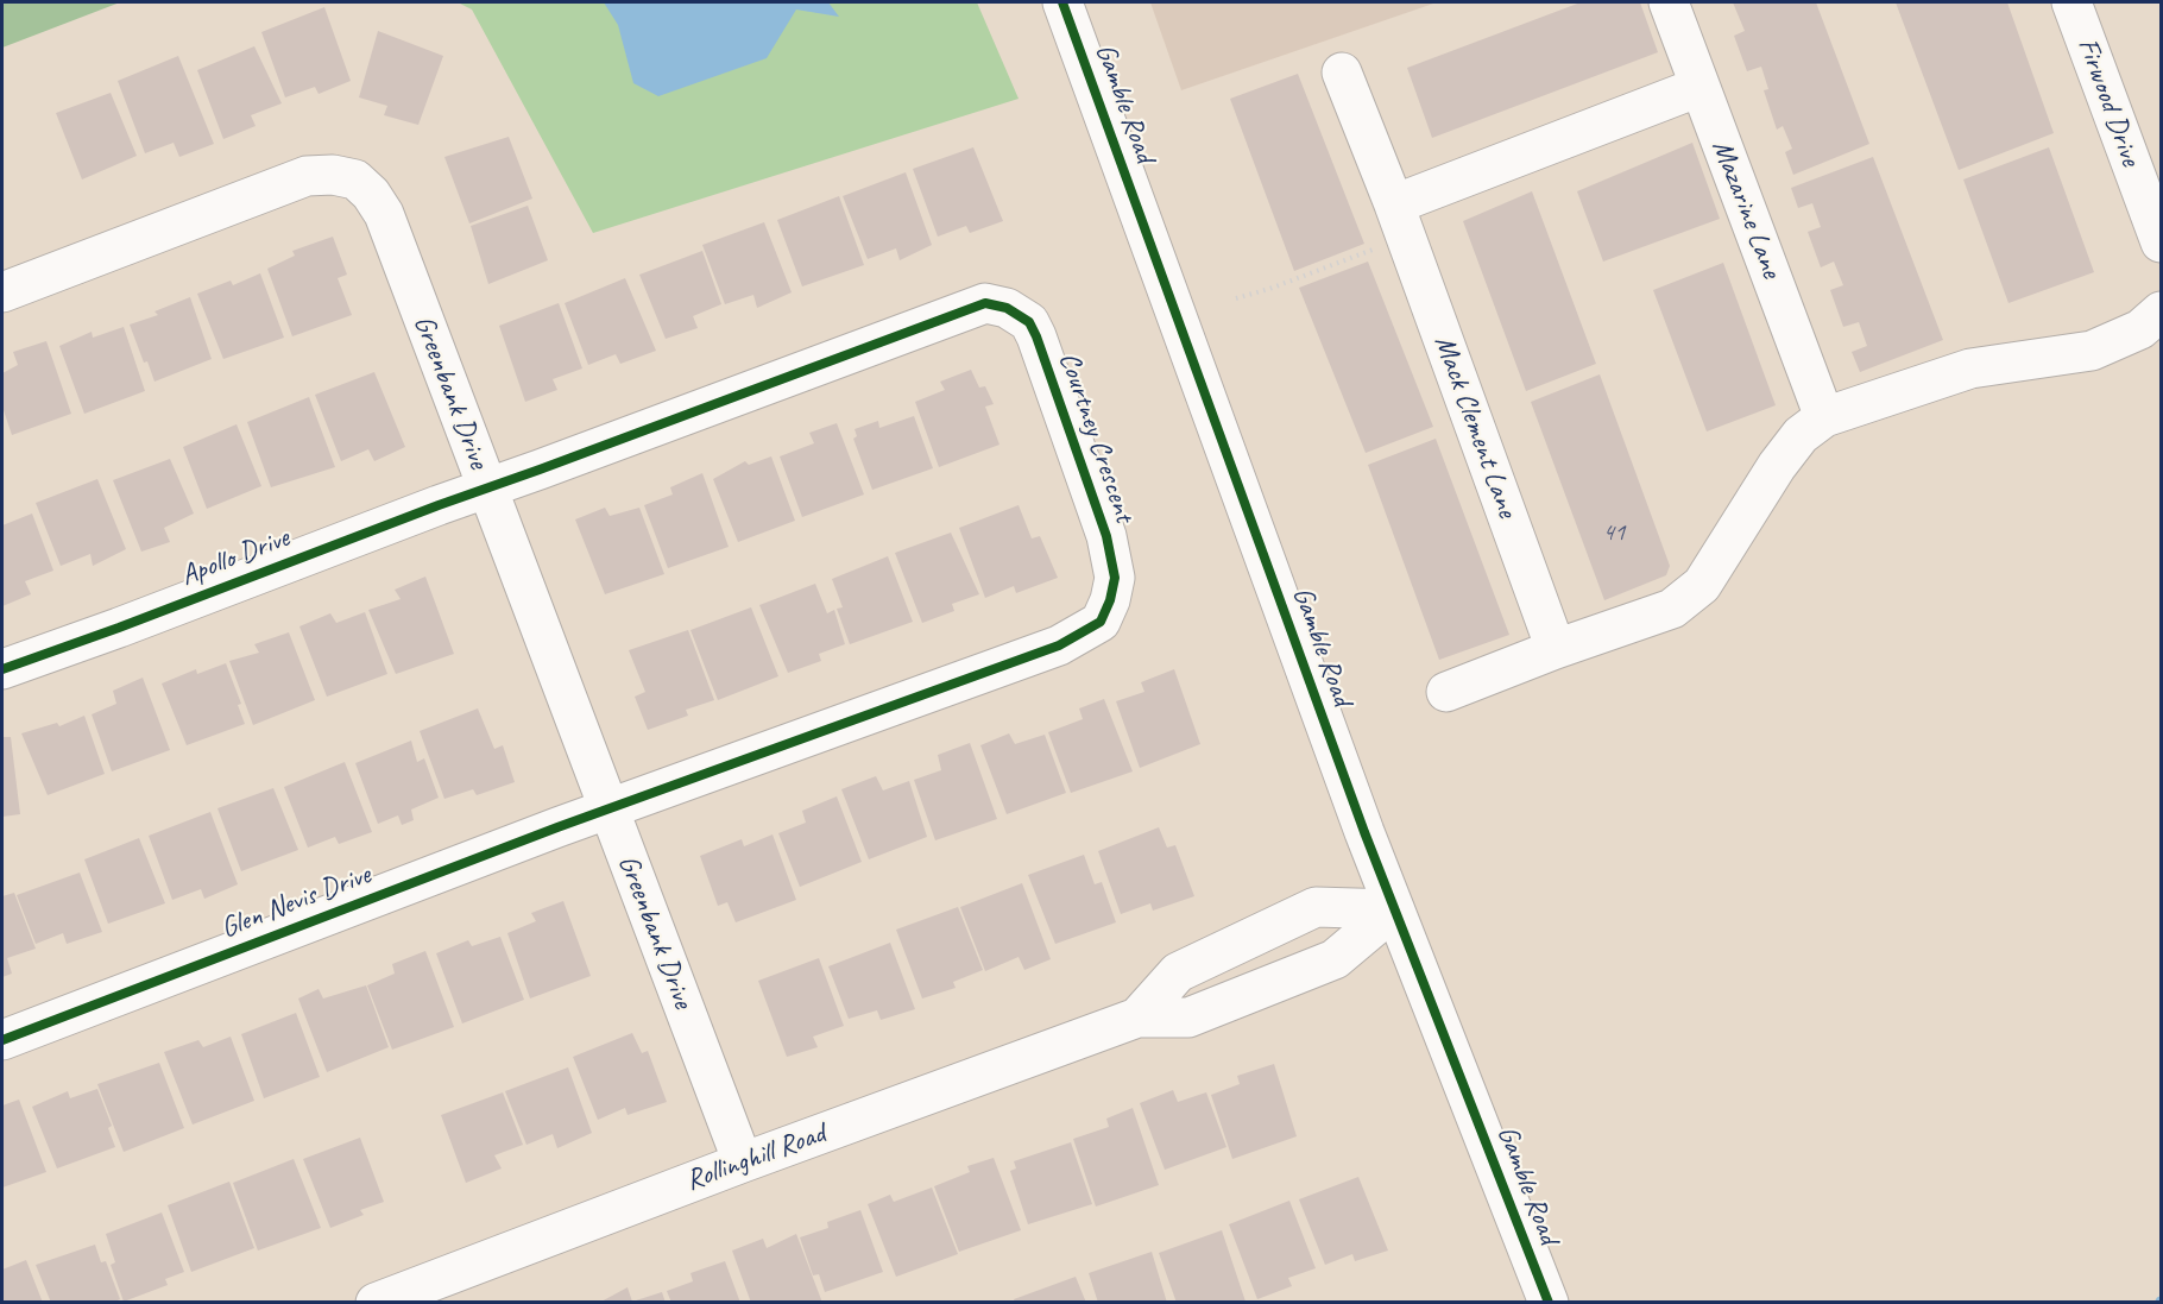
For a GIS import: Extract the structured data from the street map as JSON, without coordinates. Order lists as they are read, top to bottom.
{
  "streets": {
    "street": [
      "Firwood Drive",
      "Gamble Road",
      "Mazarine Lane",
      "Greenbank Drive",
      "Mack Clement Lane",
      "Courtney Crescent",
      "Apollo Drive",
      "Glen Nevis Drive",
      "Rollinghill Road"
    ]
  },
  "crossings": [
    ["Gamble Road", "Rollinghill Road"],
    ["Greenbank Drive", "Courtney Crescent"],
    ["Greenbank Drive", "Apollo Drive"],
    ["Greenbank Drive", "Glen Nevis Drive"],
    ["Greenbank Drive", "Rollinghill Road"],
    ["Courtney Crescent", "Apollo Drive"],
    ["Courtney Crescent", "Glen Nevis Drive"]
  ],
  "house_numbers": ["41"]
}
